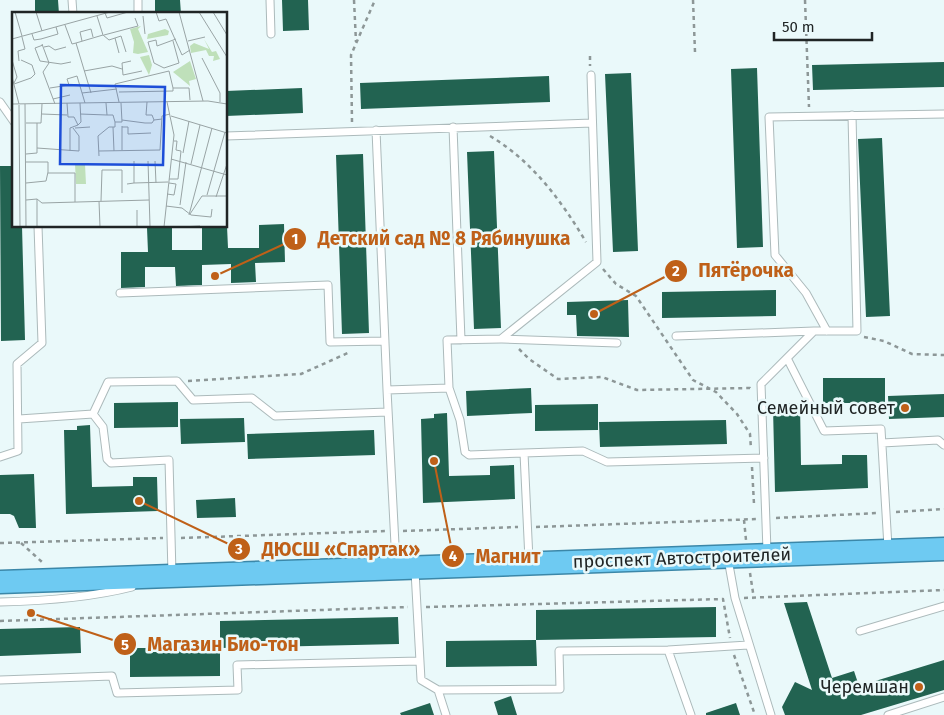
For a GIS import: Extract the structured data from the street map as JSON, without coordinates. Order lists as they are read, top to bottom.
{
  "streets": {
    "highway": ["проспект Автостроителей"]
  },
  "places": [
    "Детский сад № 8 Рябинушка",
    "Пятёрочка",
    "Семейный совет",
    "Магнит",
    "ДЮСШ «Спартак»",
    "Магазин Био-тон",
    "Черемшан"
  ],
  "scale_bar": "50 m"
}
